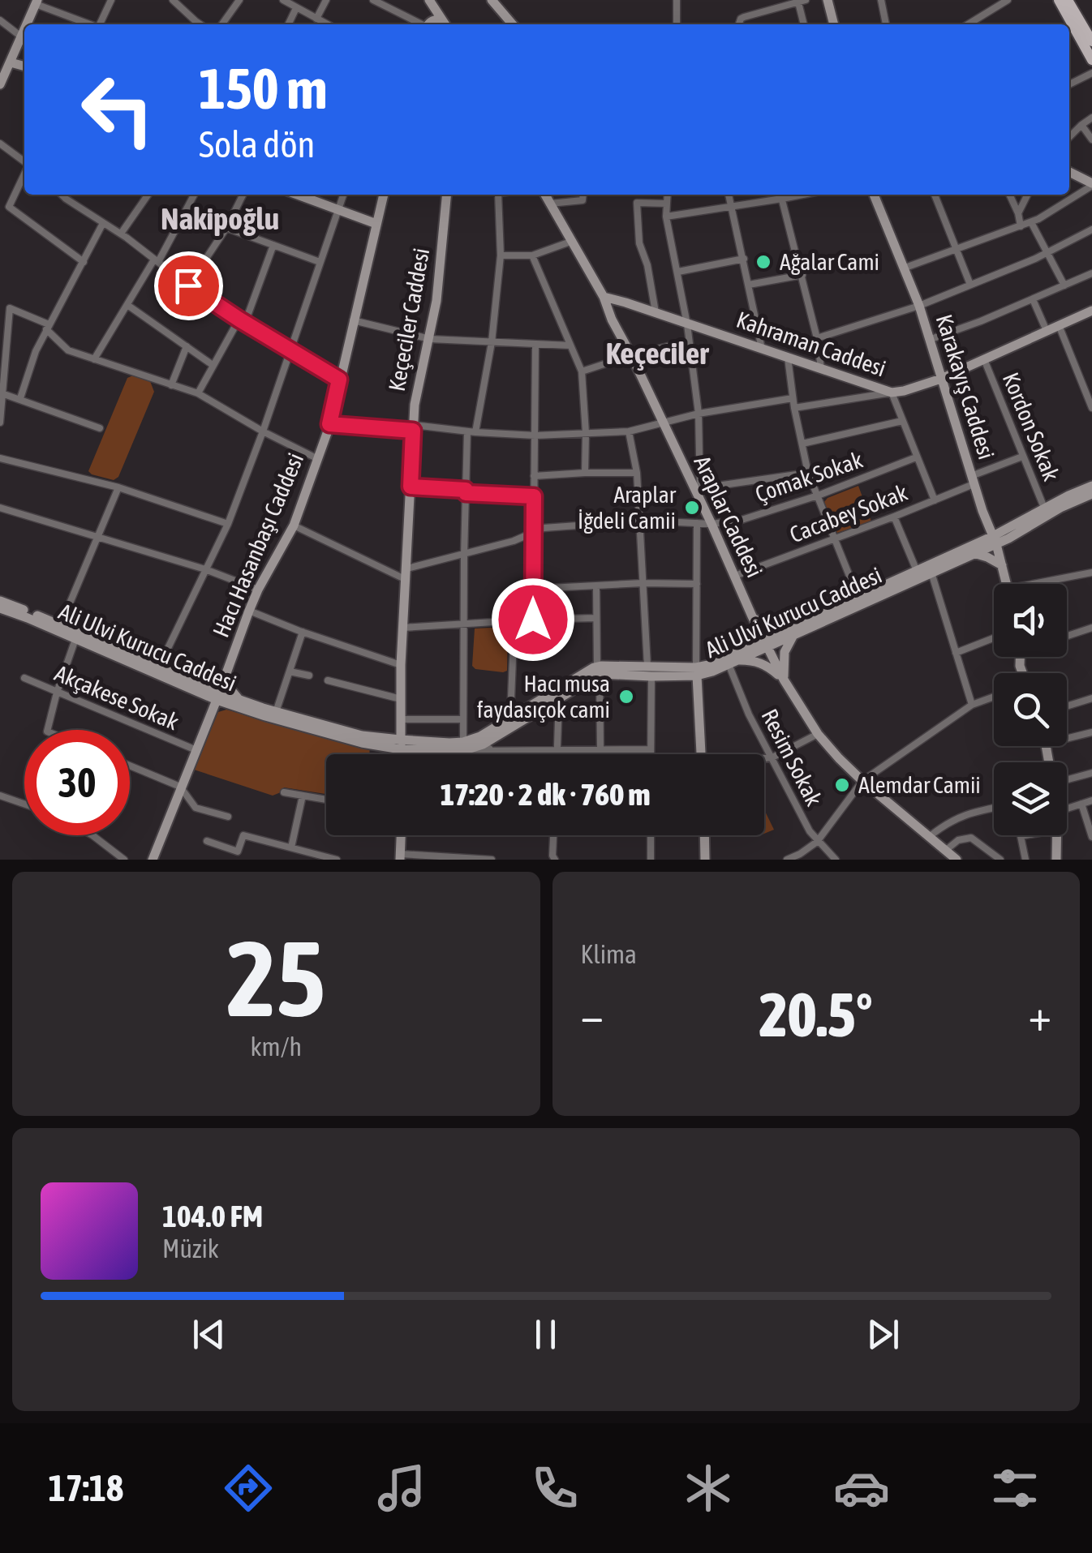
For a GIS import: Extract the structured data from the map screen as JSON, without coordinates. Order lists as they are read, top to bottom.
{
  "streets": {
    "street": [
      "Keçeciler Caddesi",
      "Kahraman Caddesi",
      "Karakayış Caddesi",
      "Kordon Sokak",
      "Çomak Sokak",
      "Cacabey Sokak",
      "Araplar Caddesi",
      "Hacı Hasanbaşı Caddesi",
      "Ali Ulvi Kurucu Caddesi",
      "Akçakese Sokak",
      "Resim Sokak"
    ]
  },
  "crossings": [
    ["Keçeciler Caddesi", "Çomak Sokak"],
    ["Keçeciler Caddesi", "Ali Ulvi Kurucu Caddesi"],
    ["Kahraman Caddesi", "Karakayış Caddesi"],
    ["Kahraman Caddesi", "Kordon Sokak"],
    ["Kahraman Caddesi", "Araplar Caddesi"],
    ["Karakayış Caddesi", "Cacabey Sokak"],
    ["Karakayış Caddesi", "Ali Ulvi Kurucu Caddesi"],
    ["Kordon Sokak", "Cacabey Sokak"],
    ["Kordon Sokak", "Ali Ulvi Kurucu Caddesi"],
    ["Çomak Sokak", "Araplar Caddesi"],
    ["Cacabey Sokak", "Araplar Caddesi"],
    ["Araplar Caddesi", "Ali Ulvi Kurucu Caddesi"],
    ["Hacı Hasanbaşı Caddesi", "Ali Ulvi Kurucu Caddesi"],
    ["Hacı Hasanbaşı Caddesi", "Akçakese Sokak"],
    ["Ali Ulvi Kurucu Caddesi", "Resim Sokak"]
  ],
  "districts": ["Nakipoğlu", "Keçeciler"],
  "places": [
    "Ağalar Cami",
    "Araplar İğdeli Camii",
    "Hacı musa faydasıçok cami",
    "Alemdar Camii"
  ],
  "page": {
    "turn": ["150 m", "Sola dön"],
    "limit": "30",
    "trip": "17:20 · 2 dk · 760 m",
    "tile": [
      ["25", "km/h"],
      "Klima"
    ],
    "heat": ["−", "20.5°", "+"],
    "song": ["104.0 FM", "Müzik"],
    "tabs": "17:18"
  }
}
